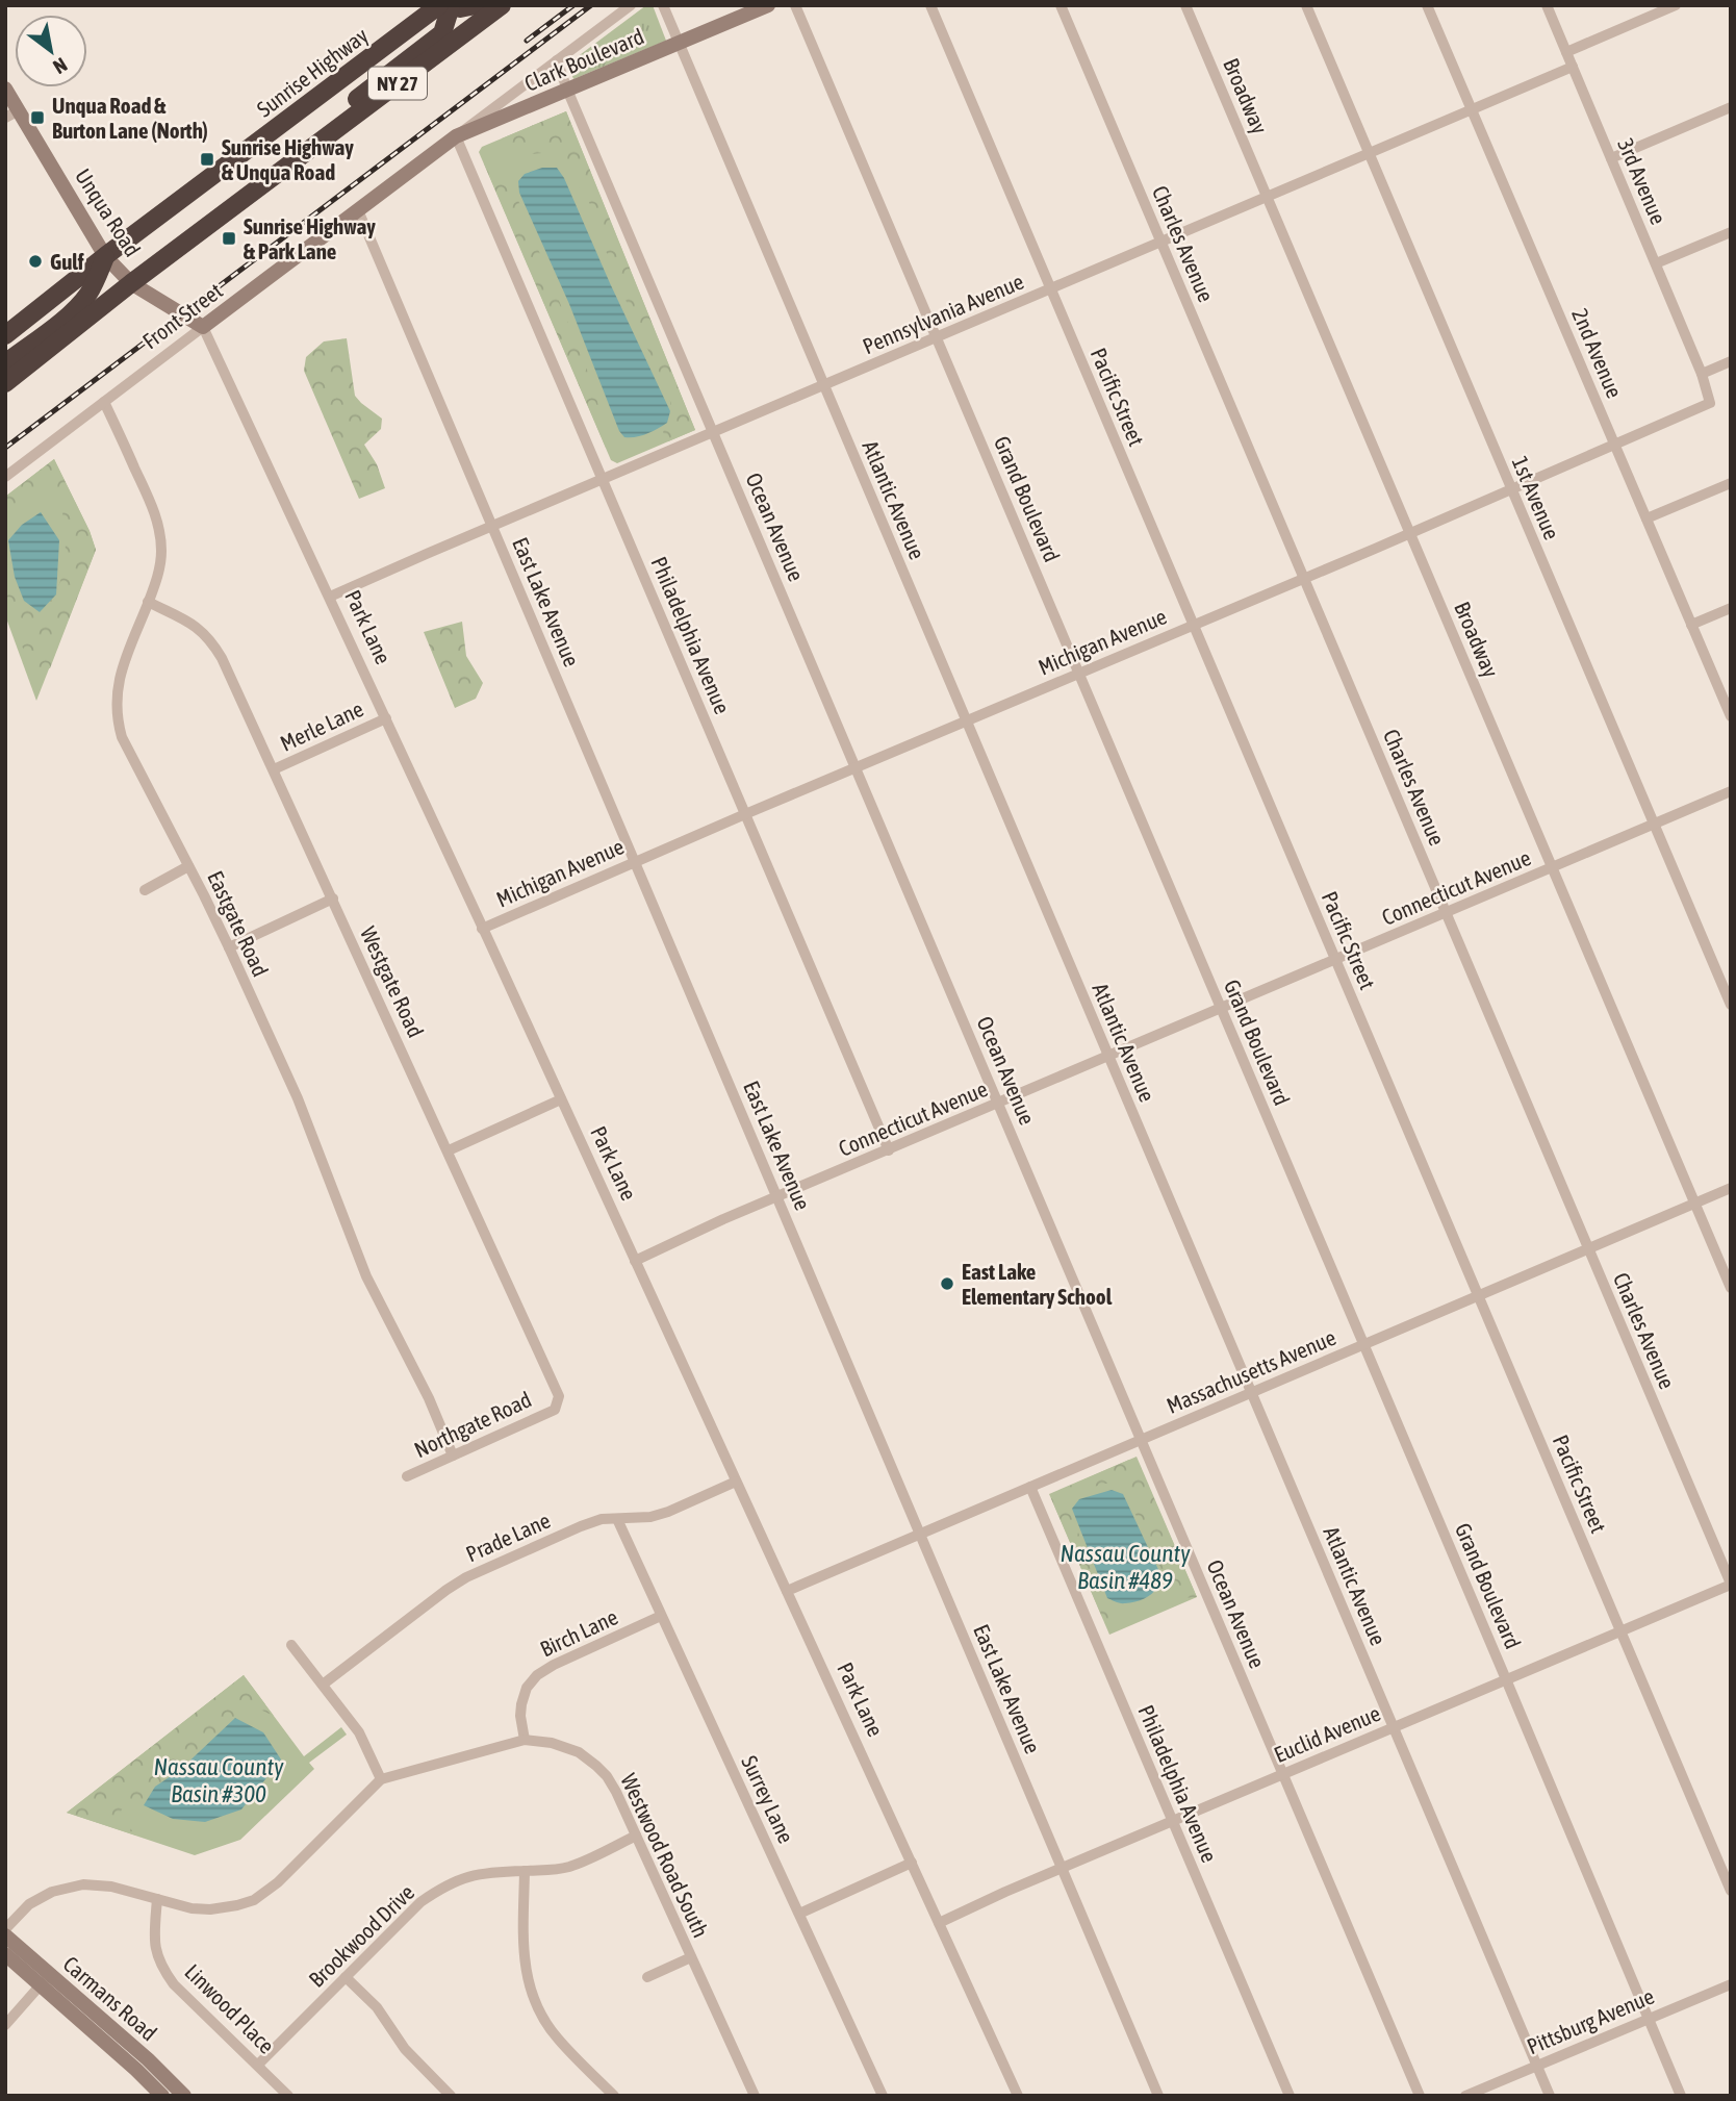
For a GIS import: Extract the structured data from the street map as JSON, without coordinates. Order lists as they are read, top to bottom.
{
  "streets": {
    "highway": ["Sunrise Highway", "NY 27"],
    "street": [
      "Clark Boulevard",
      "Broadway",
      "3rd Avenue",
      "Unqua Road",
      "Charles Avenue",
      "Pennsylvania Avenue",
      "Front Street",
      "2nd Avenue",
      "Pacific Street",
      "1st Avenue",
      "Grand Boulevard",
      "Atlantic Avenue",
      "Ocean Avenue",
      "East Lake Avenue",
      "Park Lane",
      "Philadelphia Avenue",
      "Michigan Avenue",
      "Merle Lane",
      "Connecticut Avenue",
      "Eastgate Road",
      "Westgate Road",
      "Massachusetts Avenue",
      "Northgate Road",
      "Prade Lane",
      "Birch Lane",
      "Euclid Avenue",
      "Surrey Lane",
      "Westwood Road South",
      "Brookwood Drive",
      "Carmans Road",
      "Linwood Place",
      "Pittsburg Avenue"
    ]
  },
  "crossings": [
    ["Clark Boulevard", "Front Street"],
    ["Clark Boulevard", "Atlantic Avenue"],
    ["Clark Boulevard", "Ocean Avenue"],
    ["Clark Boulevard", "Philadelphia Avenue"],
    ["Sunrise Highway", "Unqua Road"],
    ["NY 27", "Unqua Road"],
    ["Broadway", "Pennsylvania Avenue"],
    ["Broadway", "Michigan Avenue"],
    ["Broadway", "Connecticut Avenue"],
    ["Broadway", "Massachusetts Avenue"],
    ["3rd Avenue", "Pennsylvania Avenue"],
    ["3rd Avenue", "Michigan Avenue"],
    ["Charles Avenue", "Pennsylvania Avenue"],
    ["Charles Avenue", "Michigan Avenue"],
    ["Charles Avenue", "Connecticut Avenue"],
    ["Charles Avenue", "Massachusetts Avenue"],
    ["Charles Avenue", "Euclid Avenue"],
    ["Pennsylvania Avenue", "2nd Avenue"],
    ["Pennsylvania Avenue", "Pacific Street"],
    ["Pennsylvania Avenue", "1st Avenue"],
    ["Pennsylvania Avenue", "Grand Boulevard"],
    ["Pennsylvania Avenue", "Atlantic Avenue"],
    ["Pennsylvania Avenue", "Ocean Avenue"],
    ["Pennsylvania Avenue", "East Lake Avenue"],
    ["Pennsylvania Avenue", "Park Lane"],
    ["Pennsylvania Avenue", "Philadelphia Avenue"],
    ["Front Street", "Ocean Avenue"],
    ["Front Street", "East Lake Avenue"],
    ["Front Street", "Park Lane"],
    ["Front Street", "Philadelphia Avenue"],
    ["Front Street", "Eastgate Road"],
    ["2nd Avenue", "Michigan Avenue"],
    ["Pacific Street", "Michigan Avenue"],
    ["Pacific Street", "Connecticut Avenue"],
    ["Pacific Street", "Massachusetts Avenue"],
    ["Pacific Street", "Euclid Avenue"],
    ["1st Avenue", "Michigan Avenue"],
    ["1st Avenue", "Connecticut Avenue"],
    ["Grand Boulevard", "Michigan Avenue"],
    ["Grand Boulevard", "Connecticut Avenue"],
    ["Grand Boulevard", "Massachusetts Avenue"],
    ["Grand Boulevard", "Euclid Avenue"],
    ["Grand Boulevard", "Pittsburg Avenue"],
    ["Atlantic Avenue", "Michigan Avenue"],
    ["Atlantic Avenue", "Connecticut Avenue"],
    ["Atlantic Avenue", "Massachusetts Avenue"],
    ["Atlantic Avenue", "Euclid Avenue"],
    ["Atlantic Avenue", "Pittsburg Avenue"],
    ["Ocean Avenue", "Michigan Avenue"],
    ["Ocean Avenue", "Connecticut Avenue"],
    ["Ocean Avenue", "Massachusetts Avenue"],
    ["Ocean Avenue", "Euclid Avenue"],
    ["East Lake Avenue", "Michigan Avenue"],
    ["East Lake Avenue", "Connecticut Avenue"],
    ["East Lake Avenue", "Massachusetts Avenue"],
    ["East Lake Avenue", "Euclid Avenue"],
    ["Park Lane", "Michigan Avenue"],
    ["Park Lane", "Merle Lane"],
    ["Park Lane", "Connecticut Avenue"],
    ["Park Lane", "Massachusetts Avenue"],
    ["Park Lane", "Prade Lane"],
    ["Park Lane", "Euclid Avenue"],
    ["Philadelphia Avenue", "Michigan Avenue"],
    ["Philadelphia Avenue", "Connecticut Avenue"],
    ["Philadelphia Avenue", "Massachusetts Avenue"],
    ["Philadelphia Avenue", "Euclid Avenue"],
    ["Merle Lane", "Westgate Road"],
    ["Eastgate Road", "Westgate Road"],
    ["Eastgate Road", "Northgate Road"],
    ["Westgate Road", "Northgate Road"],
    ["Prade Lane", "Surrey Lane"],
    ["Birch Lane", "Surrey Lane"],
    ["Birch Lane", "Westwood Road South"],
    ["Westwood Road South", "Brookwood Drive"],
    ["Westwood Road South", "Linwood Place"],
    ["Brookwood Drive", "Linwood Place"]
  ],
  "water": ["Nassau County Basin #489", "Nassau County Basin #300"],
  "places": {
    "transit": ["Unqua Road & Burton Lane (North)", "Sunrise Highway & Unqua Road", "Sunrise Highway & Park Lane"],
    "other": ["Gulf", "East Lake Elementary School"]
  },
  "north": "bottom right"
}
